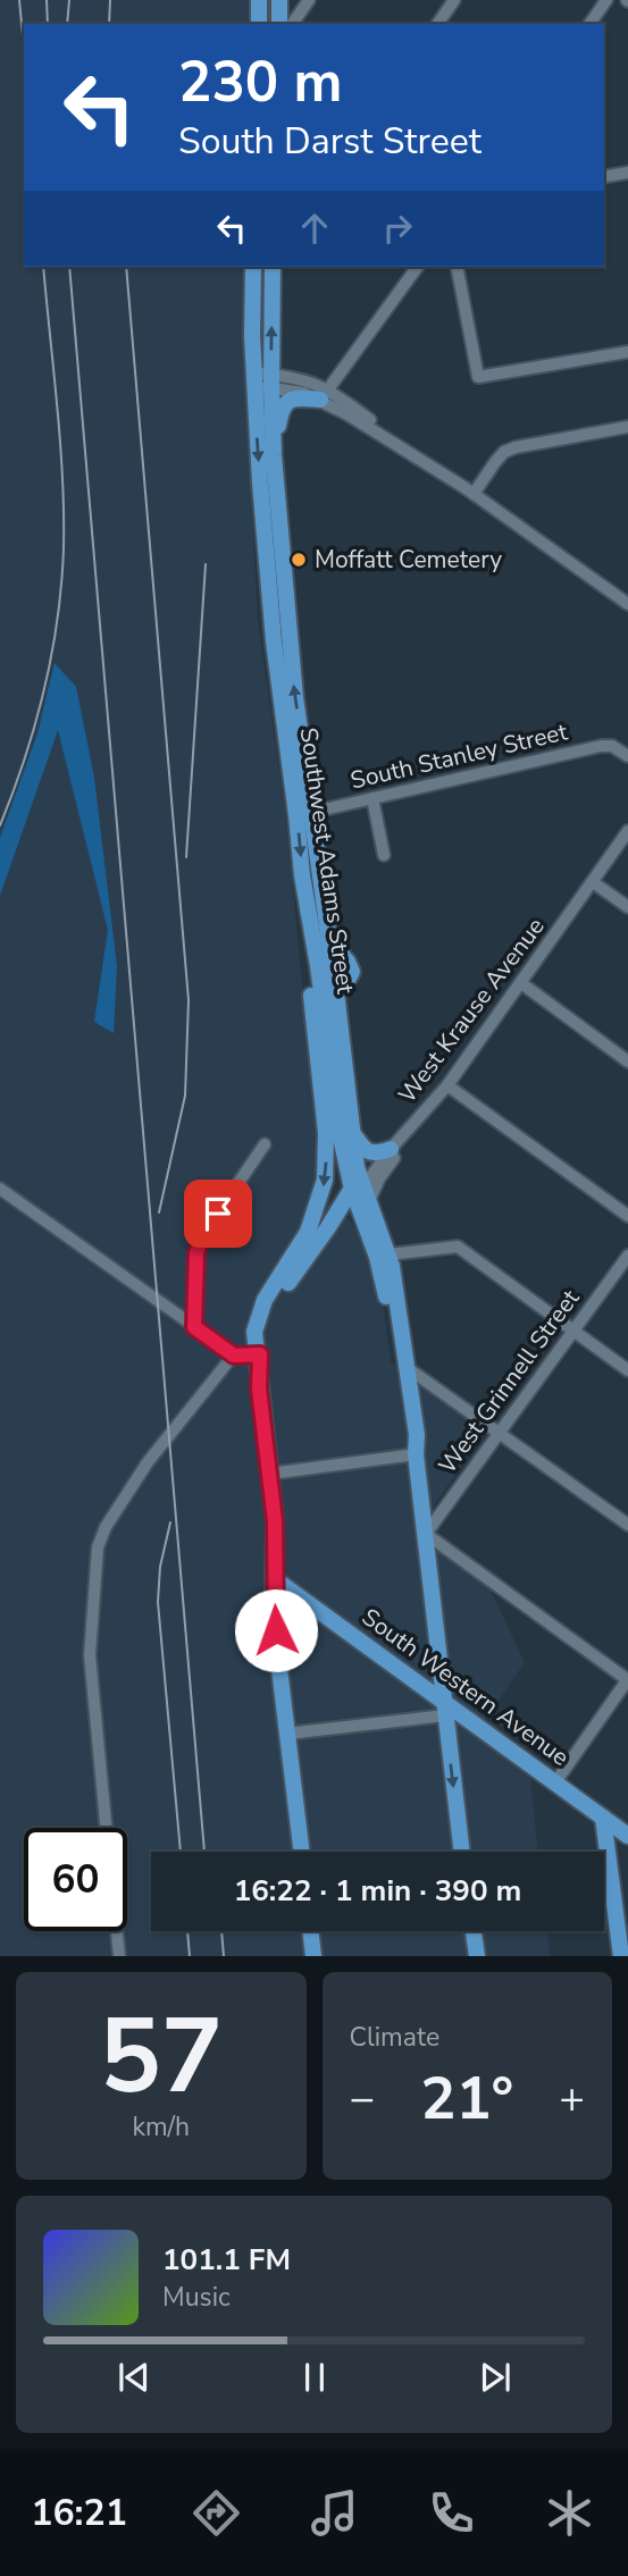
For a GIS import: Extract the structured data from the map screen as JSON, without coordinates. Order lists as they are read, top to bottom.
{
  "streets": {
    "main road": ["Southwest Adams Street", "South Western Avenue"],
    "street": ["South Stanley Street", "West Krause Avenue", "West Grinnell Street"]
  },
  "crossings": [
    ["South Stanley Street", "Southwest Adams Street"],
    ["Southwest Adams Street", "West Krause Avenue"],
    ["Southwest Adams Street", "West Grinnell Street"],
    ["Southwest Adams Street", "South Western Avenue"]
  ],
  "places": ["Moffatt Cemetery"],
  "page": {
    "turn": ["230 m", "South Darst Street"],
    "limit": "60",
    "trip": "16:22 · 1 min · 390 m",
    "tile": [
      ["57", "km/h"],
      "Climate"
    ],
    "heat": ["−", "21°", "+"],
    "song": ["101.1 FM", "Music"],
    "tabs": "16:21"
  }
}
